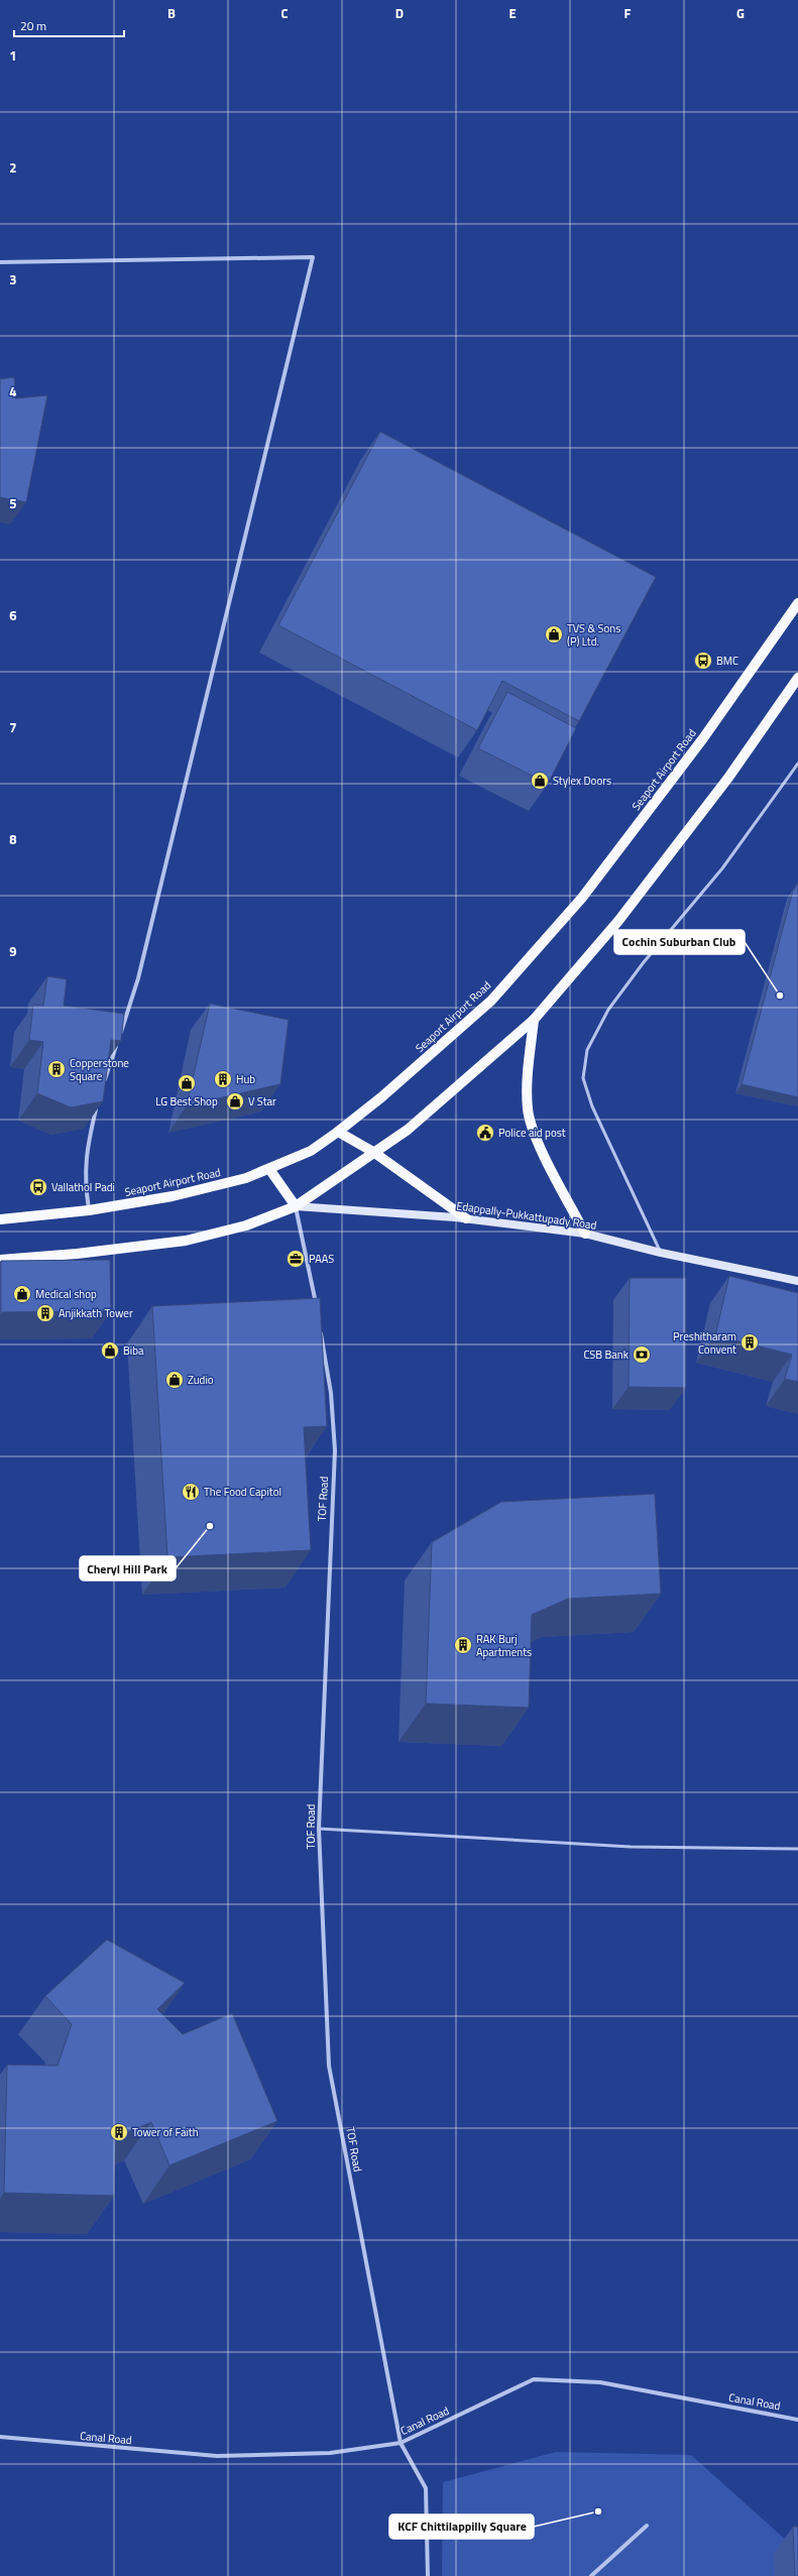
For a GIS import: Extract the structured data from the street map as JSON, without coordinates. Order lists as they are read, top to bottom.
{
  "streets": {
    "main road": ["Seaport Airport Road", "Edappally-Pukkattupady Road"],
    "street": ["TOF Road", "Canal Road"]
  },
  "crossings": [
    ["TOF Road", "Canal Road"]
  ],
  "places": {
    "shop": [
      "TVS & Sons (P) Ltd.",
      "Stylex Doors",
      "LG Best Shop",
      "V Star",
      "Medical shop",
      "Biba",
      "Zudio"
    ],
    "bus stop": ["BMC", "Vallathol Padi"],
    "other": ["Cochin Suburban Club", "Cheryl Hill Park", "KCF Chittilappilly Square"],
    "building": [
      "Copperstone Square",
      "Hub",
      "Anjikkath Tower",
      "Preshitharam Convent",
      "RAK Burj Apartments",
      "Tower of Faith"
    ],
    "public building": ["Police aid post"],
    "office": ["PAAS"],
    "bank": ["CSB Bank"],
    "restaurant": ["The Food Capitol"]
  },
  "scale_bar": "20 m",
  "grid": {
    "columns": [
      "B",
      "C",
      "D",
      "E",
      "F",
      "G"
    ],
    "rows": [
      "1",
      "2",
      "3",
      "4",
      "5",
      "6",
      "7",
      "8",
      "9"
    ]
  }
}
